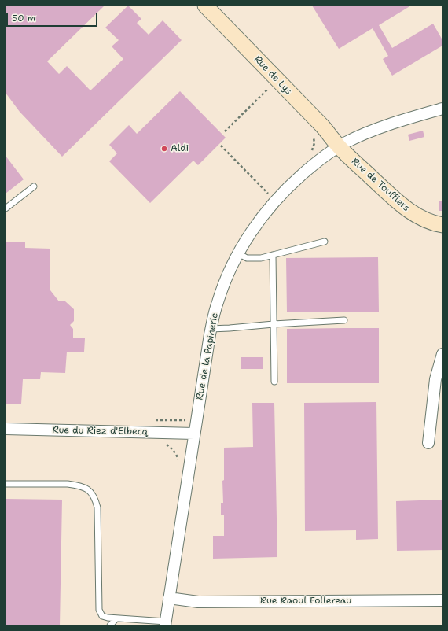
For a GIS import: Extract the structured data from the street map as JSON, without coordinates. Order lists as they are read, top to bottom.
{
  "streets": {
    "street": [
      "Rue de Lys",
      "Rue de Toufflers",
      "Rue de la Papinerie",
      "Rue du Riez d'Elbecq",
      "Rue Raoul Follereau"
    ]
  },
  "crossings": [
    ["Rue de Lys", "Rue de Toufflers"],
    ["Rue de Lys", "Rue de la Papinerie"],
    ["Rue de Toufflers", "Rue de la Papinerie"],
    ["Rue de la Papinerie", "Rue du Riez d'Elbecq"],
    ["Rue de la Papinerie", "Rue Raoul Follereau"]
  ],
  "places": ["Aldi"],
  "scale_bar": "50 m"
}
